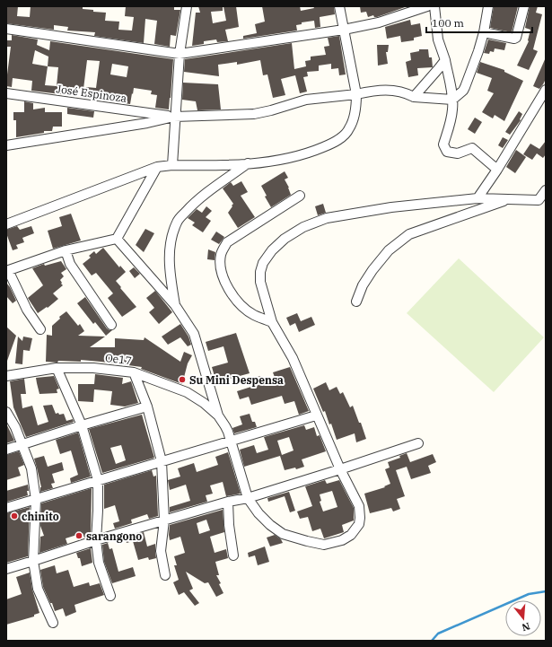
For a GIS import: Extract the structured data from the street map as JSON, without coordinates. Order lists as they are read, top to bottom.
{
  "streets": {
    "street": ["José Espinoza", "Oe17"]
  },
  "places": ["Su Mini Despensa", "chinito", "sarangono"],
  "scale_bar": "100 m",
  "north": "bottom"
}
